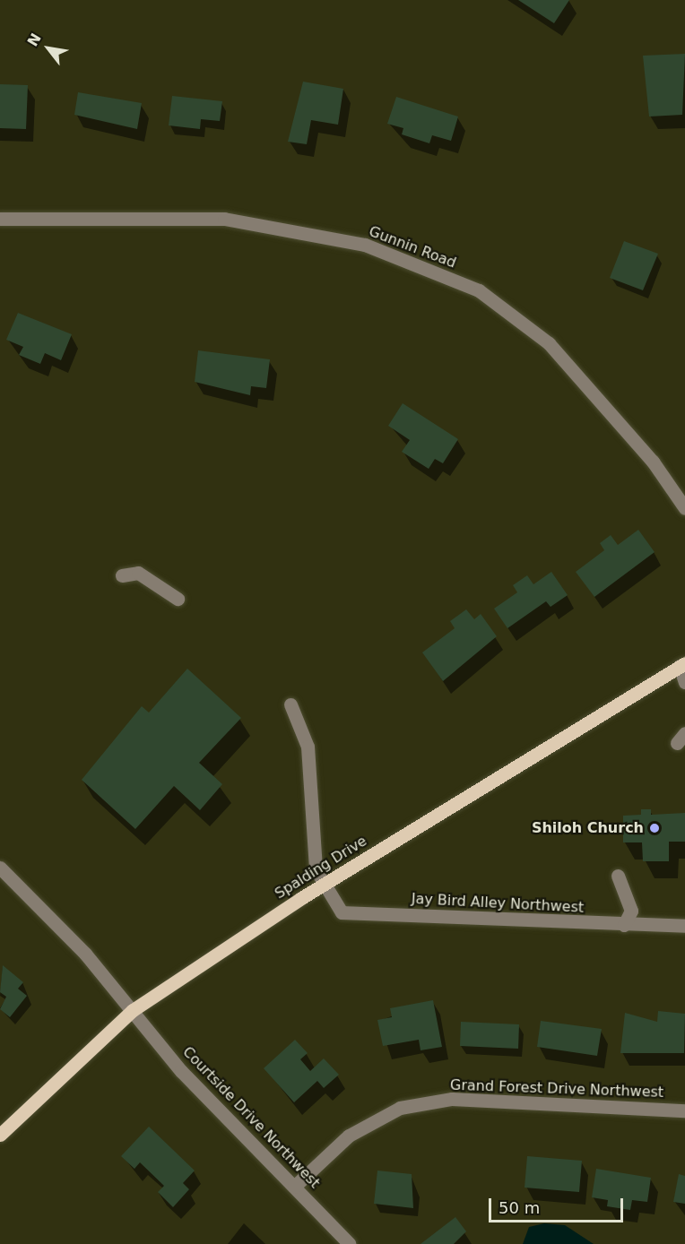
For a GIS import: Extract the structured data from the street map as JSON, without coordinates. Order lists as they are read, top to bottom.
{
  "streets": {
    "main road": ["Spalding Drive"],
    "street": [
      "Gunnin Road",
      "Jay Bird Alley Northwest",
      "Grand Forest Drive Northwest",
      "Courtside Drive Northwest"
    ]
  },
  "crossings": [
    ["Spalding Drive", "Jay Bird Alley Northwest"],
    ["Spalding Drive", "Courtside Drive Northwest"],
    ["Grand Forest Drive Northwest", "Courtside Drive Northwest"]
  ],
  "places": ["Shiloh Church"],
  "scale_bar": "50 m",
  "north": "top left"
}
